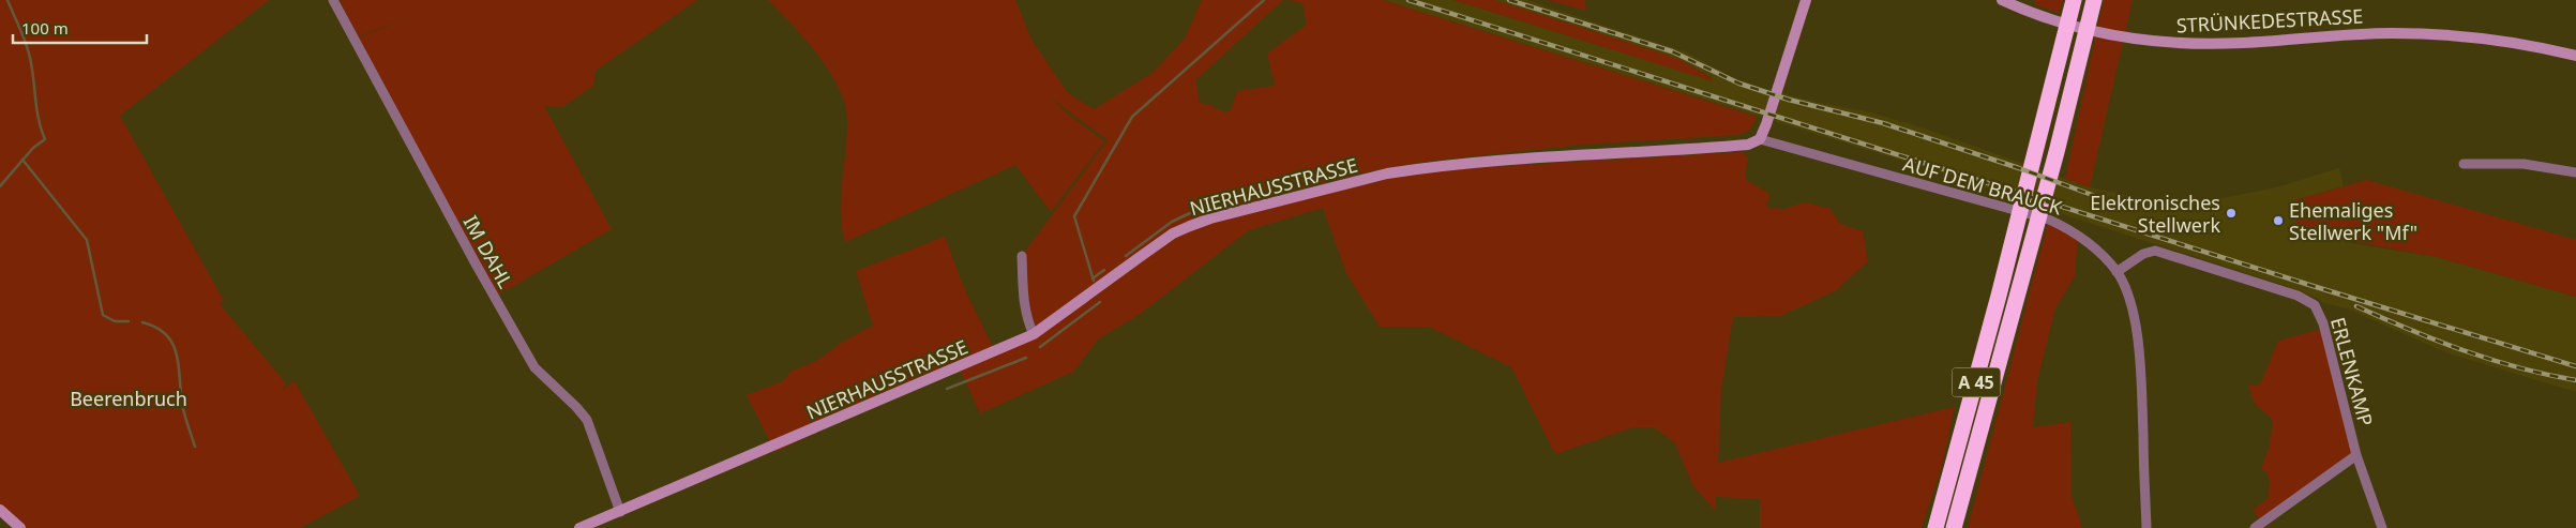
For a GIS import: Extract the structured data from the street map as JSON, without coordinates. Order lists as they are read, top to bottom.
{
  "streets": {
    "highway": ["A 45"],
    "main road": ["STRÜNKEDESTRASSE", "NIERHAUSSTRASSE"],
    "street": ["AUF DEM BRAUCK", "IM DAHL", "ERLENKAMP"]
  },
  "crossings": [
    ["AUF DEM BRAUCK", "NIERHAUSSTRASSE"],
    ["AUF DEM BRAUCK", "ERLENKAMP"],
    ["NIERHAUSSTRASSE", "IM DAHL"]
  ],
  "parks": ["Beerenbruch"],
  "places": ["Elektronisches Stellwerk", "Ehemaliges Stellwerk \"Mf\""],
  "scale_bar": "100 m"
}
